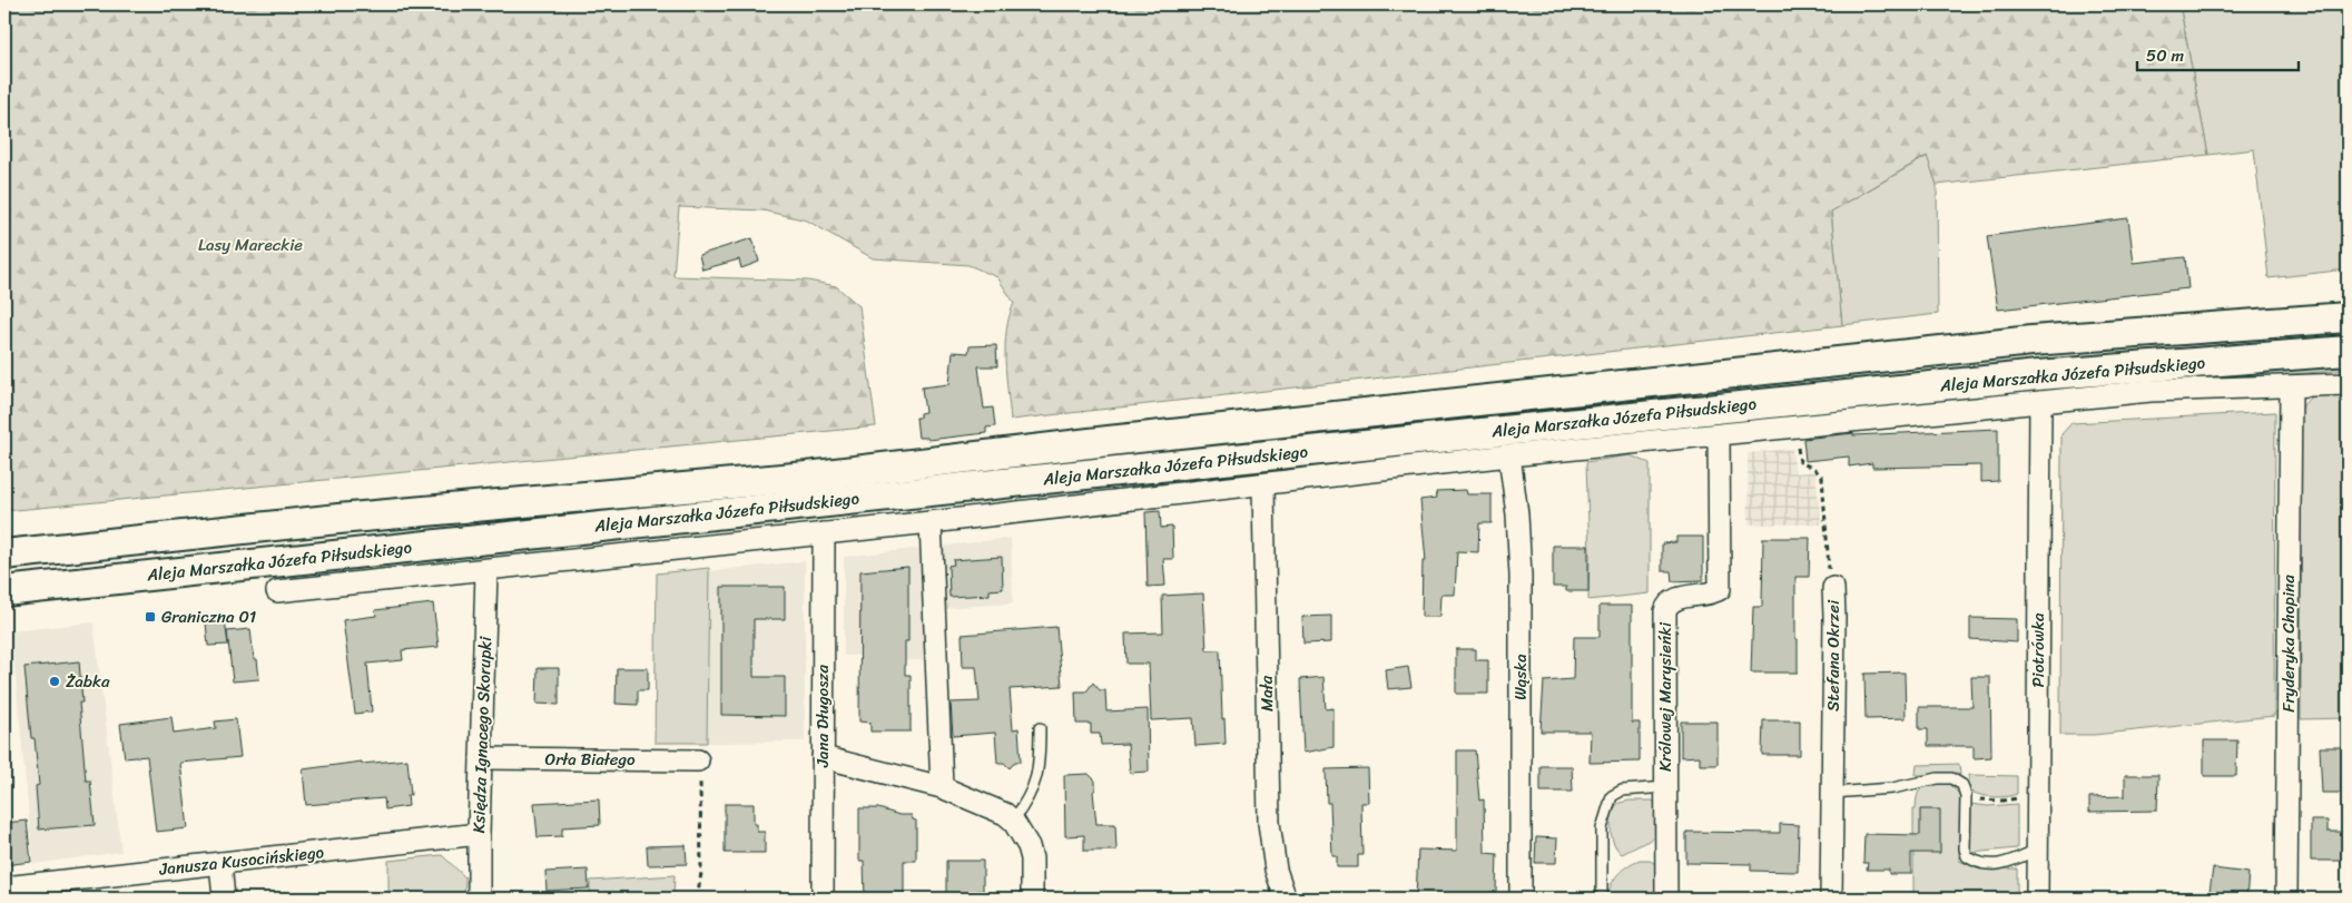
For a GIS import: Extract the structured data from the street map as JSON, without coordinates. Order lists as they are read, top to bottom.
{
  "streets": {
    "main road": ["Aleja Marszałka Józefa Piłsudskiego"],
    "street": [
      "Fryderyka Chopina",
      "Piotrówka",
      "Stefana Okrzei",
      "Wąska",
      "Mała",
      "Królowej Marysieńki",
      "Jana Długosza",
      "Księdza Ignacego Skorupki",
      "Orła Białego",
      "Janusza Kusocińskiego"
    ]
  },
  "crossings": [
    ["Księdza Ignacego Skorupki", "Orła Białego"],
    ["Księdza Ignacego Skorupki", "Janusza Kusocińskiego"]
  ],
  "parks": ["Lasy Mareckie"],
  "places": {
    "transit": ["Graniczna 01"],
    "other": ["Żabka"]
  },
  "scale_bar": "50 m"
}
